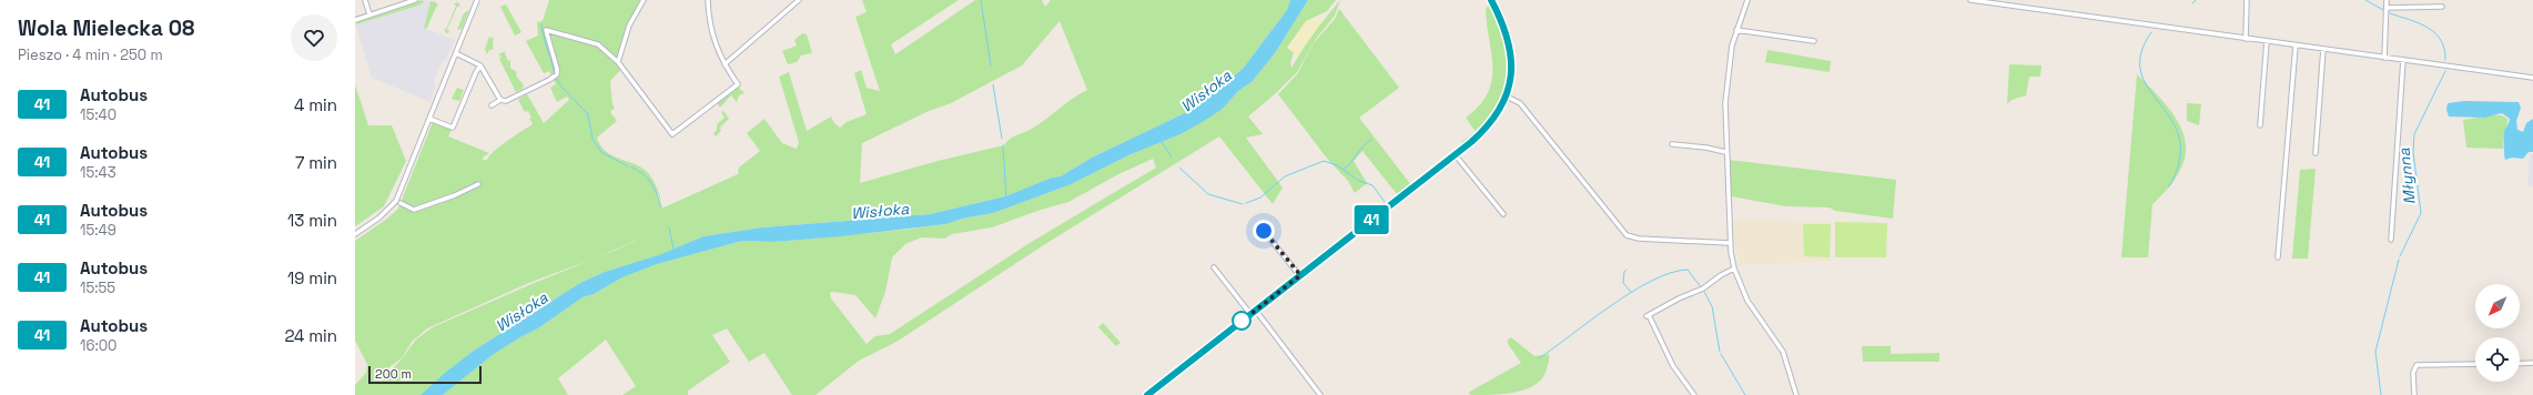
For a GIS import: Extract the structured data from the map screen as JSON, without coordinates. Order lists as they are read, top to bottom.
{
  "water": ["Wisłoka", "Młynna"],
  "lines": ["bus line 41"],
  "scale_bar": "200 m",
  "north": "bottom left",
  "page": {
    "heading": ["Wola Mielecka 08", "Pieszo · 4 min · 250 m"],
    "on_map": "41",
    "list": [
      {
        "mark": "41",
        "name": "Autobus",
        "note": "15:40",
        "value": "4 min"
      },
      {
        "mark": "41",
        "name": "Autobus",
        "note": "15:43",
        "value": "7 min"
      },
      {
        "mark": "41",
        "name": "Autobus",
        "note": "15:49",
        "value": "13 min"
      },
      {
        "mark": "41",
        "name": "Autobus",
        "note": "15:55",
        "value": "19 min"
      },
      {
        "mark": "41",
        "name": "Autobus",
        "note": "16:00",
        "value": "24 min"
      }
    ],
    "scale": "200 m"
  }
}
